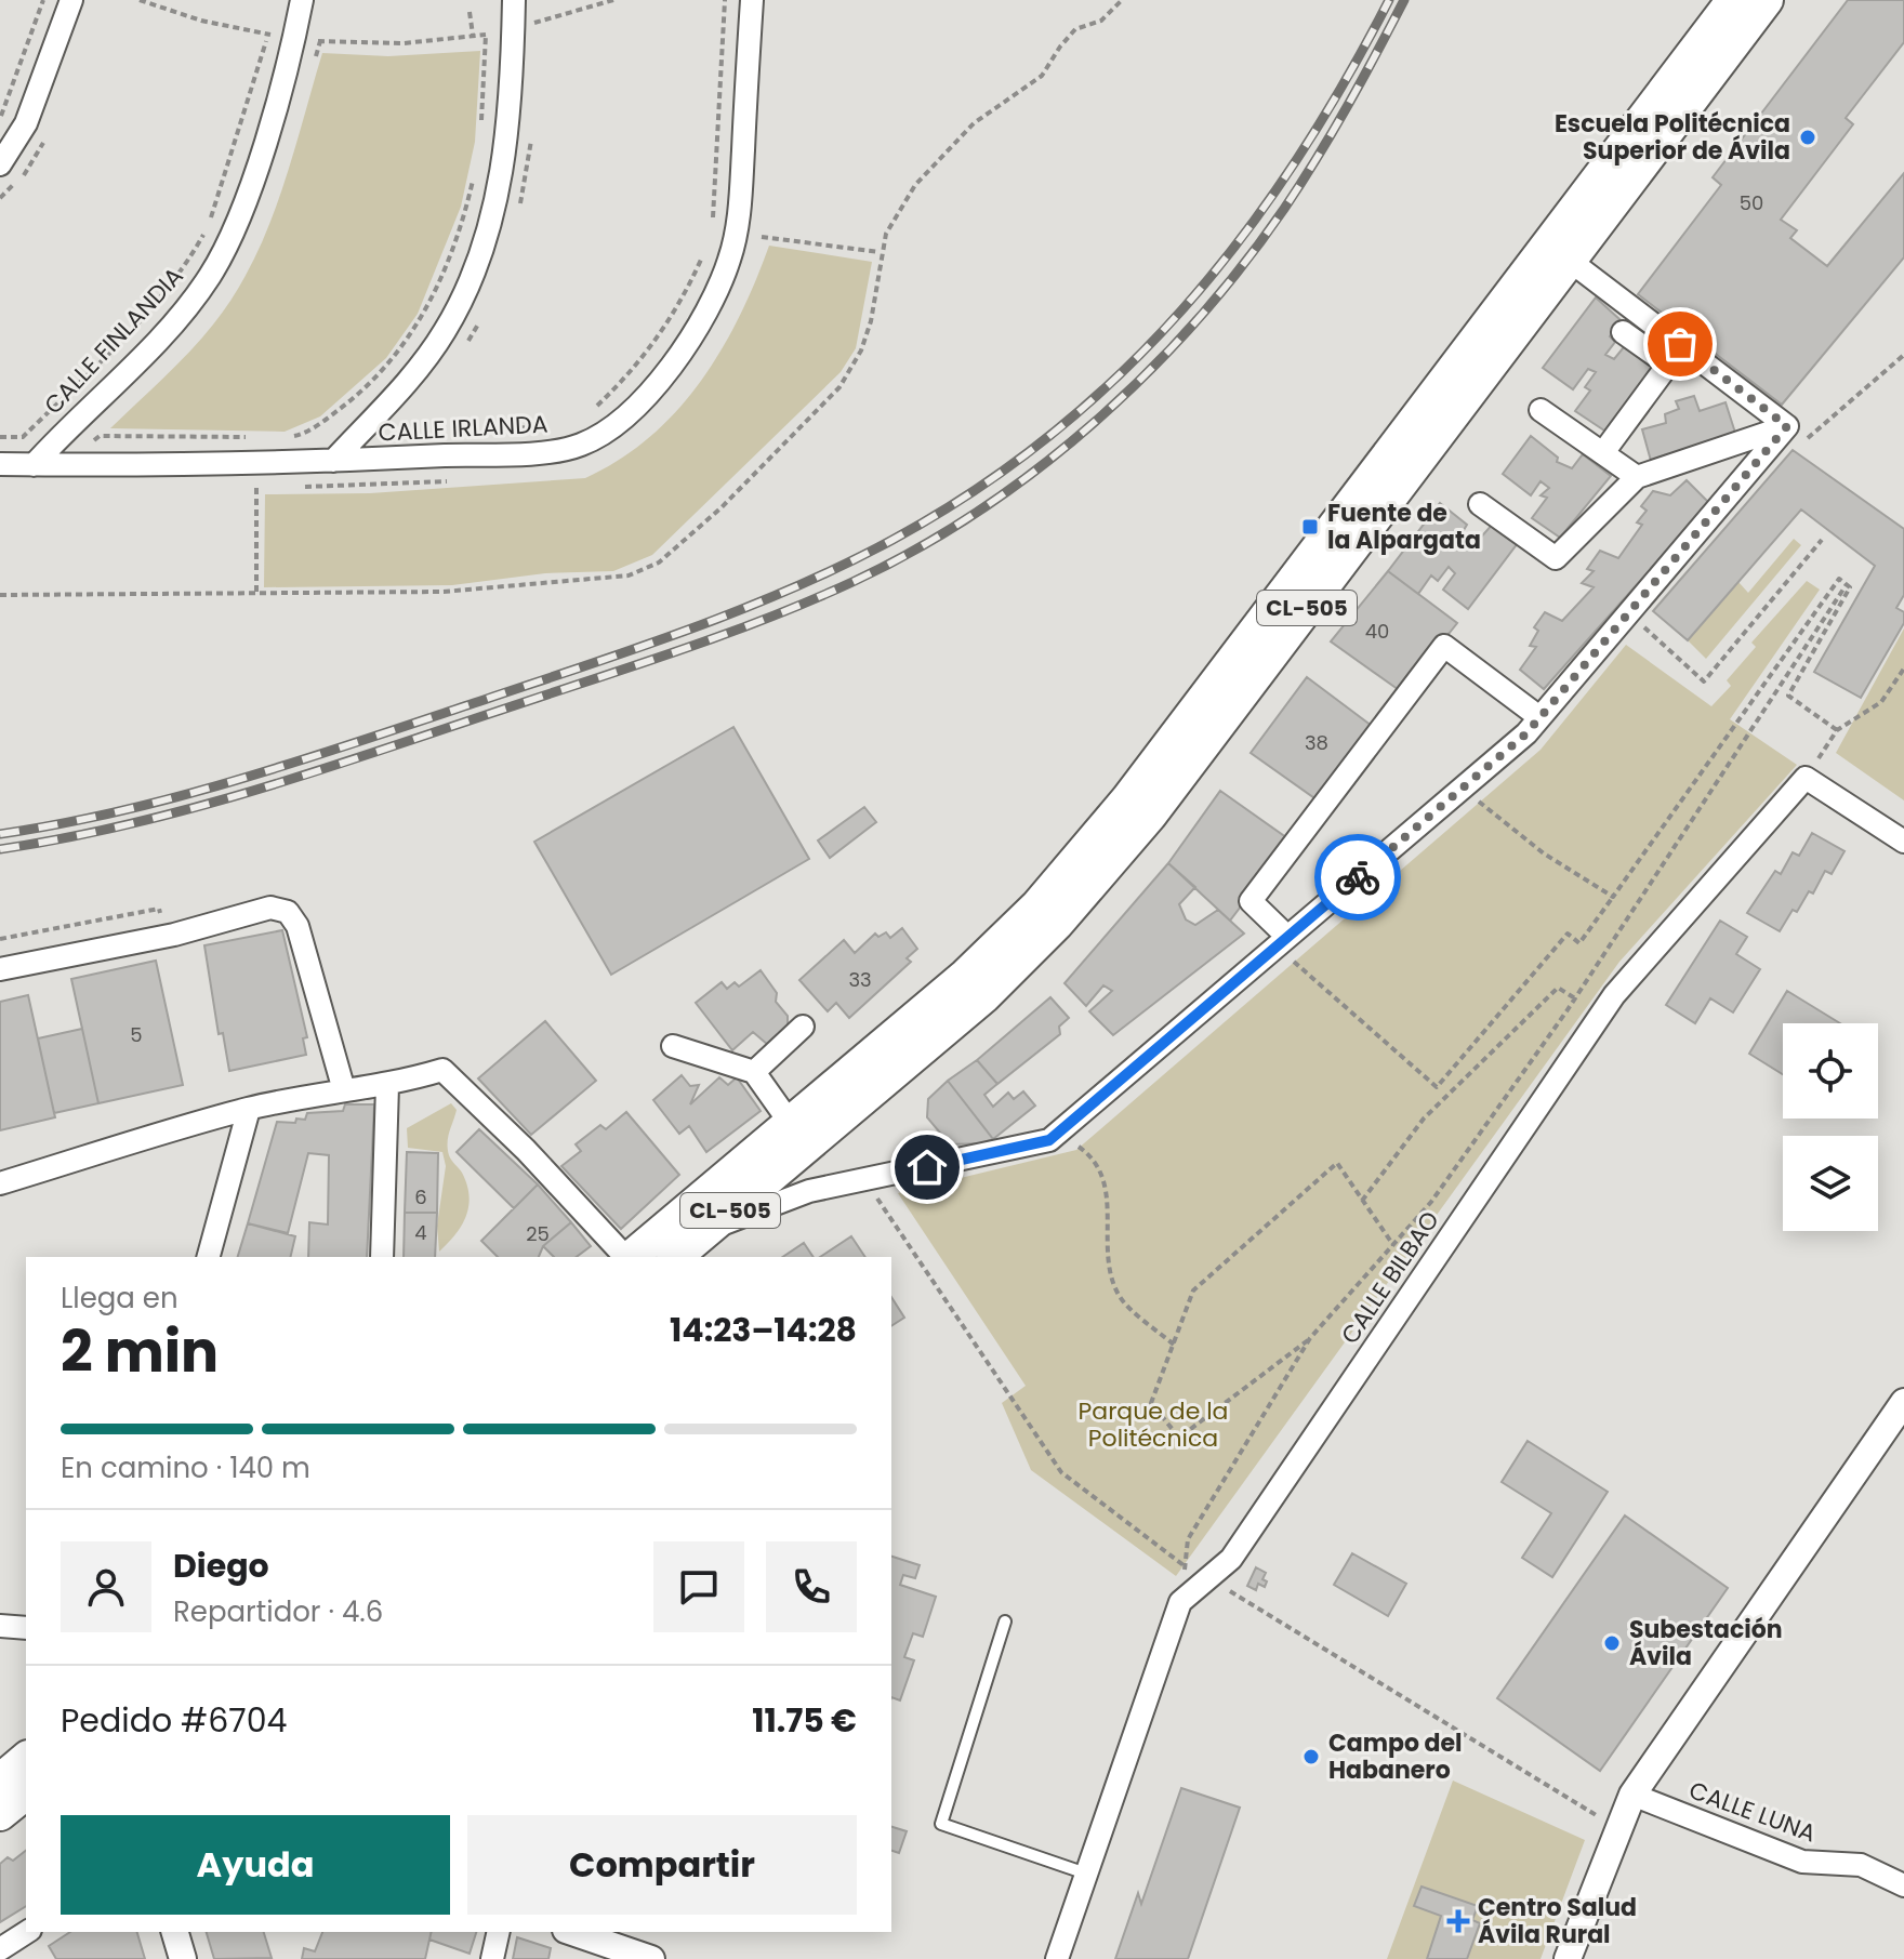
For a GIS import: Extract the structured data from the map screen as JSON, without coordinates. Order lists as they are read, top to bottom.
{
  "streets": {
    "main road": ["CL-505"],
    "street": [
      "CALLE FINLANDIA",
      "CALLE IRLANDA",
      "CALLE BILBAO",
      "CALLE LUNA"
    ]
  },
  "crossings": [
    ["CALLE FINLANDIA", "CALLE IRLANDA"]
  ],
  "parks": ["Parque de la Politécnica"],
  "places": {
    "other": ["Escuela Politécnica Superior de Ávila", "Subestación Ávila", "Campo del Habanero"],
    "transit": ["Fuente de la Alpargata"],
    "health": ["Centro Salud Ávila Rural"]
  },
  "house_numbers": [
    "50",
    "40",
    "38",
    "33",
    "5",
    "6",
    "4",
    "25"
  ],
  "page": {
    "heading": ["2 min", "Llega en", "14:23–14:28"],
    "panel": [
      "Diego",
      "Repartidor · 4.6",
      "Pedido #6704",
      "11.75 €"
    ],
    "bar": "En camino · 140 m",
    "buttons": ["Ayuda", "Compartir"]
  }
}
